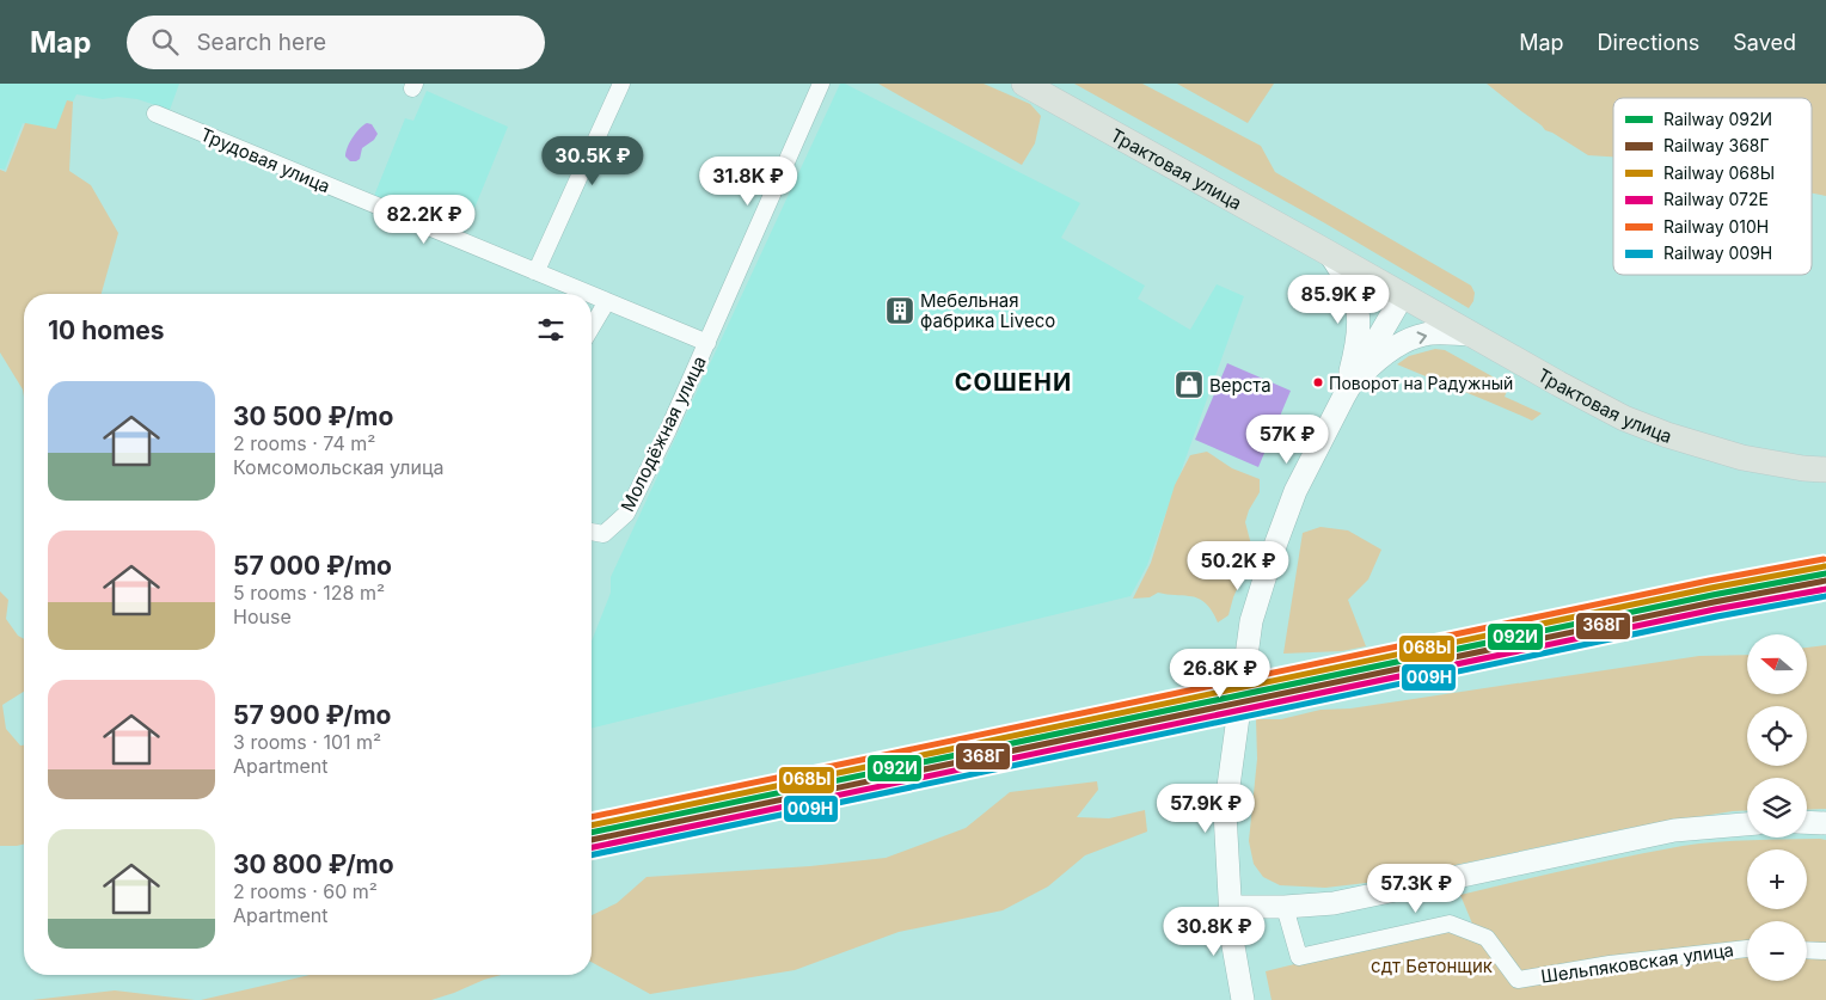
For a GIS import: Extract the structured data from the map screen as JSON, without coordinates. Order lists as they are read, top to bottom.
{
  "streets": {
    "main road": ["Трактовая улица"],
    "street": ["Трудовая улица", "Молодёжная улица", "Шельпяковская улица"]
  },
  "crossings": [
    ["Трудовая улица", "Молодёжная улица"]
  ],
  "districts": ["СОШЕНИ"],
  "parks": ["сдт Бетонщик"],
  "places": {
    "building": ["Мебельная фабрика Liveco"],
    "other": ["Поворот на Радужный"],
    "shop": ["Верста"]
  },
  "lines": [
    "rail line 010Н",
    "rail line 068Ы",
    "rail line 092И",
    "rail line 368Г",
    "rail line 072Е",
    "rail line 009Н"
  ],
  "legend": [
    "Railway 092И",
    "Railway 368Г",
    "Railway 068Ы",
    "Railway 072Е",
    "Railway 010Н",
    "Railway 009Н"
  ],
  "north": "left",
  "page": {
    "header": "Map",
    "search": "Search here",
    "nav": ["Map", "Directions", "Saved"],
    "price": [
      "30.5K ₽",
      "31.8K ₽",
      "82.2K ₽",
      "85.9K ₽",
      "57K ₽",
      "50.2K ₽",
      "26.8K ₽",
      "57.9K ₽",
      "57.3K ₽",
      "30.8K ₽"
    ],
    "heading": "10 homes",
    "list": [
      {
        "name": "30 500 ₽/mo",
        "note": "2 rooms · 74 m² · Комсомольская улица"
      },
      {
        "name": "57 000 ₽/mo",
        "note": "5 rooms · 128 m² · House"
      },
      {
        "name": "57 900 ₽/mo",
        "note": "3 rooms · 101 m² · Apartment"
      },
      {
        "name": "30 800 ₽/mo",
        "note": "2 rooms · 60 m² · Apartment"
      }
    ],
    "map_buttons": ["+", "−"]
  }
}
